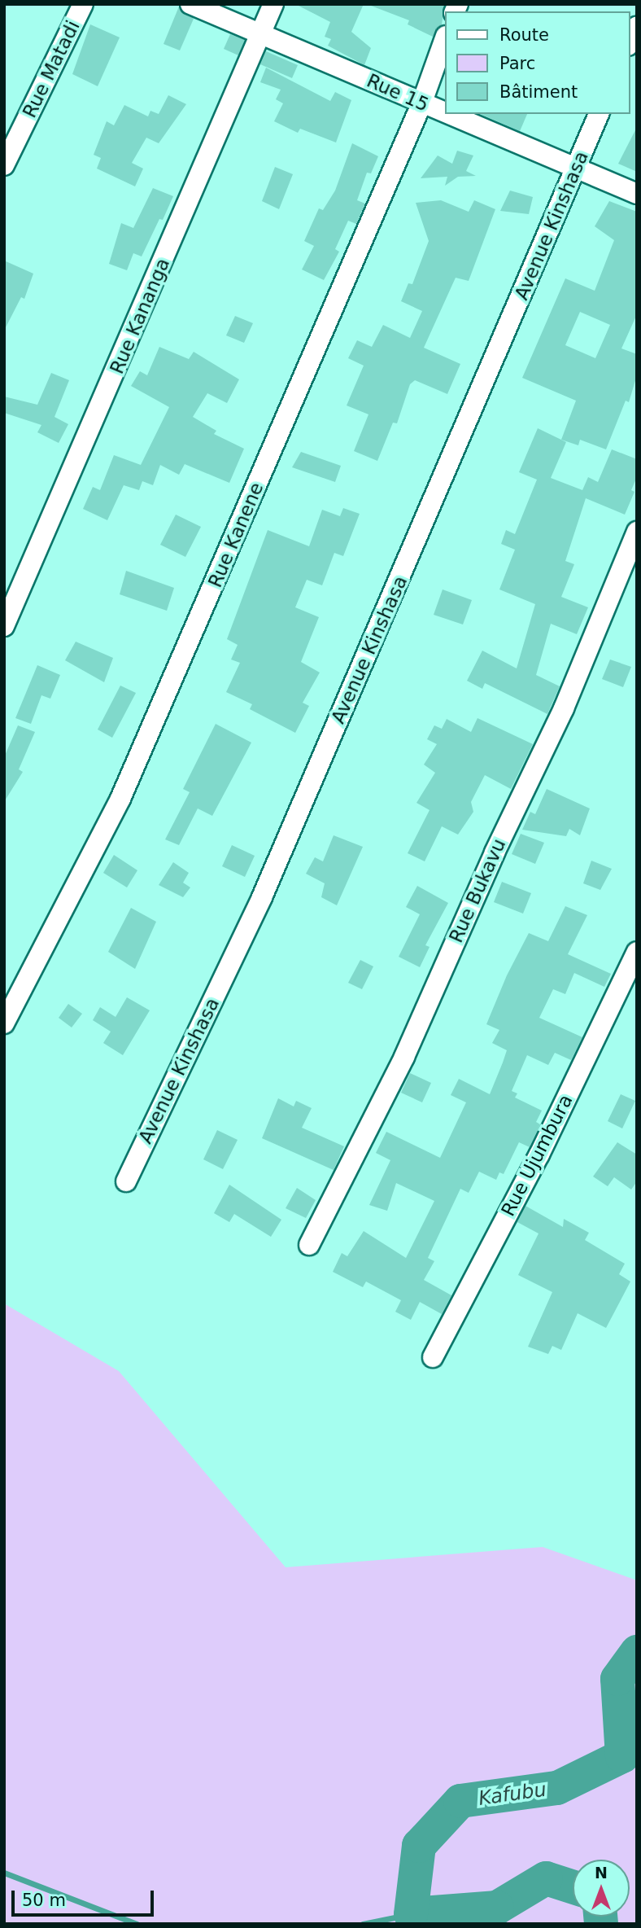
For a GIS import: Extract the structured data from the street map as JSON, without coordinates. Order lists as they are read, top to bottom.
{
  "streets": {
    "street": [
      "Rue Matadi",
      "Rue 15",
      "Avenue Kinshasa",
      "Rue Kananga",
      "Rue Kanene",
      "Rue Bukavu",
      "Rue Ujumbura"
    ]
  },
  "crossings": [
    ["Rue 15", "Avenue Kinshasa"],
    ["Rue 15", "Rue Kananga"],
    ["Rue 15", "Rue Kanene"]
  ],
  "water": ["Kafubu"],
  "legend": ["Route", "Parc", "Bâtiment"],
  "scale_bar": "50 m",
  "north": "top"
}
